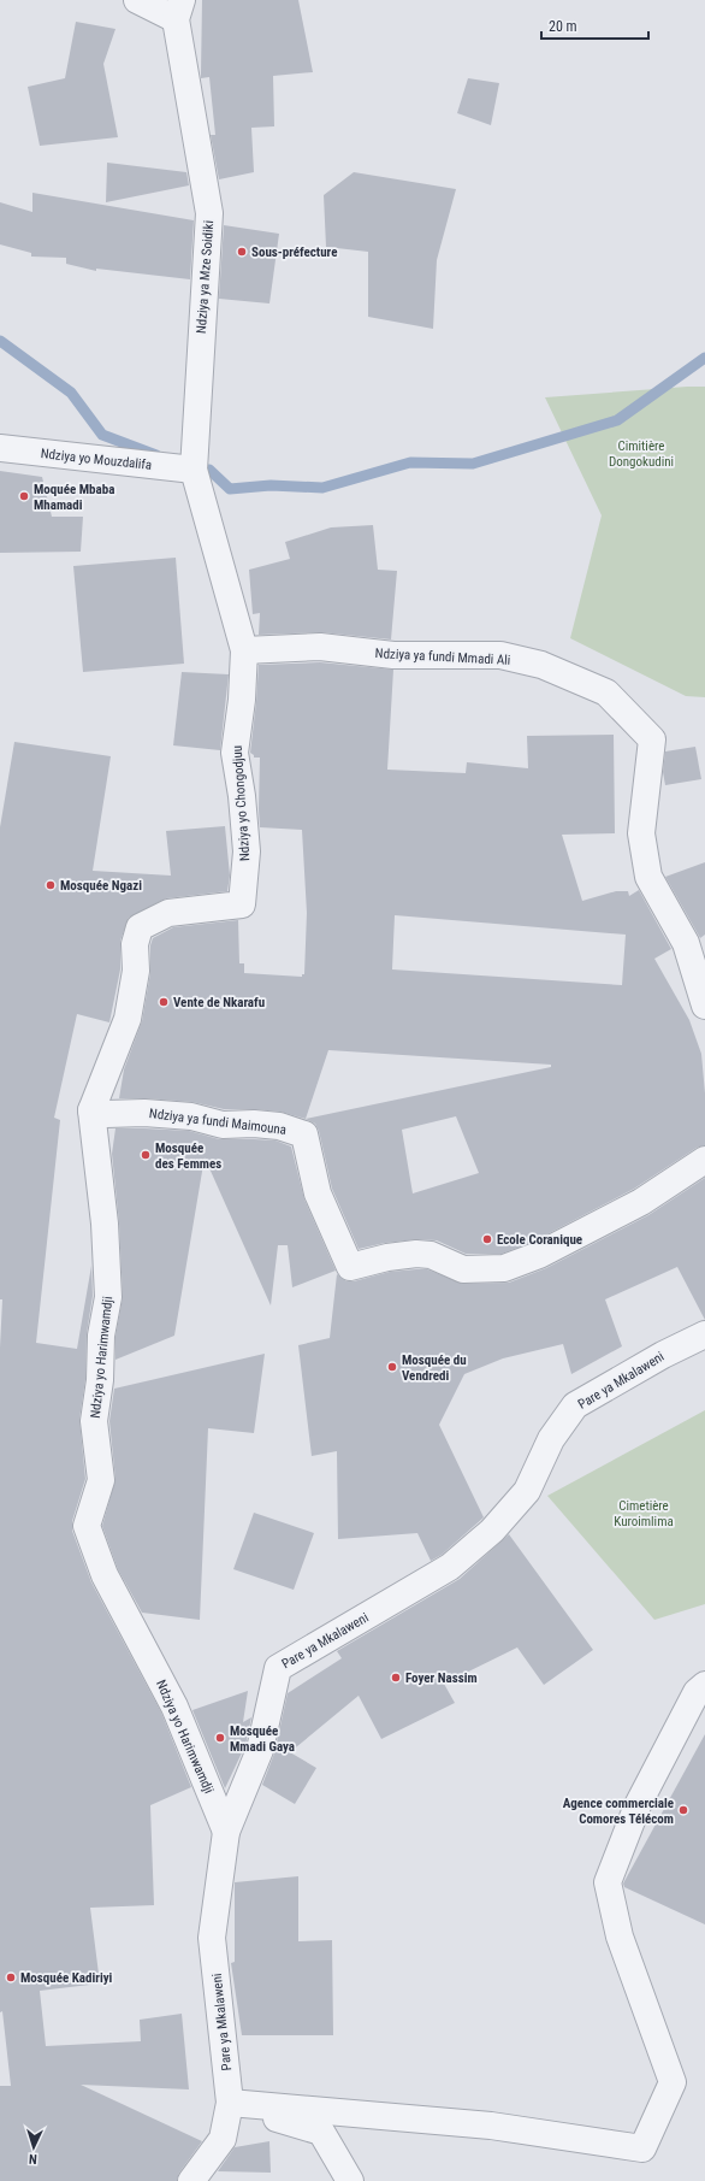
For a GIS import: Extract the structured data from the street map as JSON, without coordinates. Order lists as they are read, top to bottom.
{
  "streets": {
    "street": [
      "Ndziya ya Mze Soidiki",
      "Ndziya yo Mouzdalifa",
      "Ndziya ya fundi Mmadi Ali",
      "Ndziya yo Chongodjuu",
      "Ndziya ya fundi Maimouna",
      "Ndziya yo Harimwamdji",
      "Pare ya Mkalaweni"
    ]
  },
  "crossings": [
    ["Ndziya ya Mze Soidiki", "Ndziya yo Mouzdalifa"],
    ["Ndziya ya Mze Soidiki", "Ndziya yo Chongodjuu"],
    ["Ndziya yo Mouzdalifa", "Ndziya yo Chongodjuu"],
    ["Ndziya ya fundi Mmadi Ali", "Ndziya yo Chongodjuu"],
    ["Ndziya yo Chongodjuu", "Ndziya yo Harimwamdji"],
    ["Ndziya ya fundi Maimouna", "Ndziya yo Harimwamdji"],
    ["Ndziya yo Harimwamdji", "Pare ya Mkalaweni"]
  ],
  "parks": ["Cimitière Dongokudini", "Cimetière Kuroimlima"],
  "places": [
    "Sous-préfecture",
    "Moquée Mbaba Mhamadi",
    "Mosquée Ngazi",
    "Vente de Nkarafu",
    "Mosquée des Femmes",
    "Ecole Coranique",
    "Mosquée du Vendredi",
    "Foyer Nassim",
    "Mosquée Mmadi Gaya",
    "Agence commerciale Comores Télécom",
    "Mosquée Kadiriyi"
  ],
  "scale_bar": "20 m",
  "north": "bottom"
}
